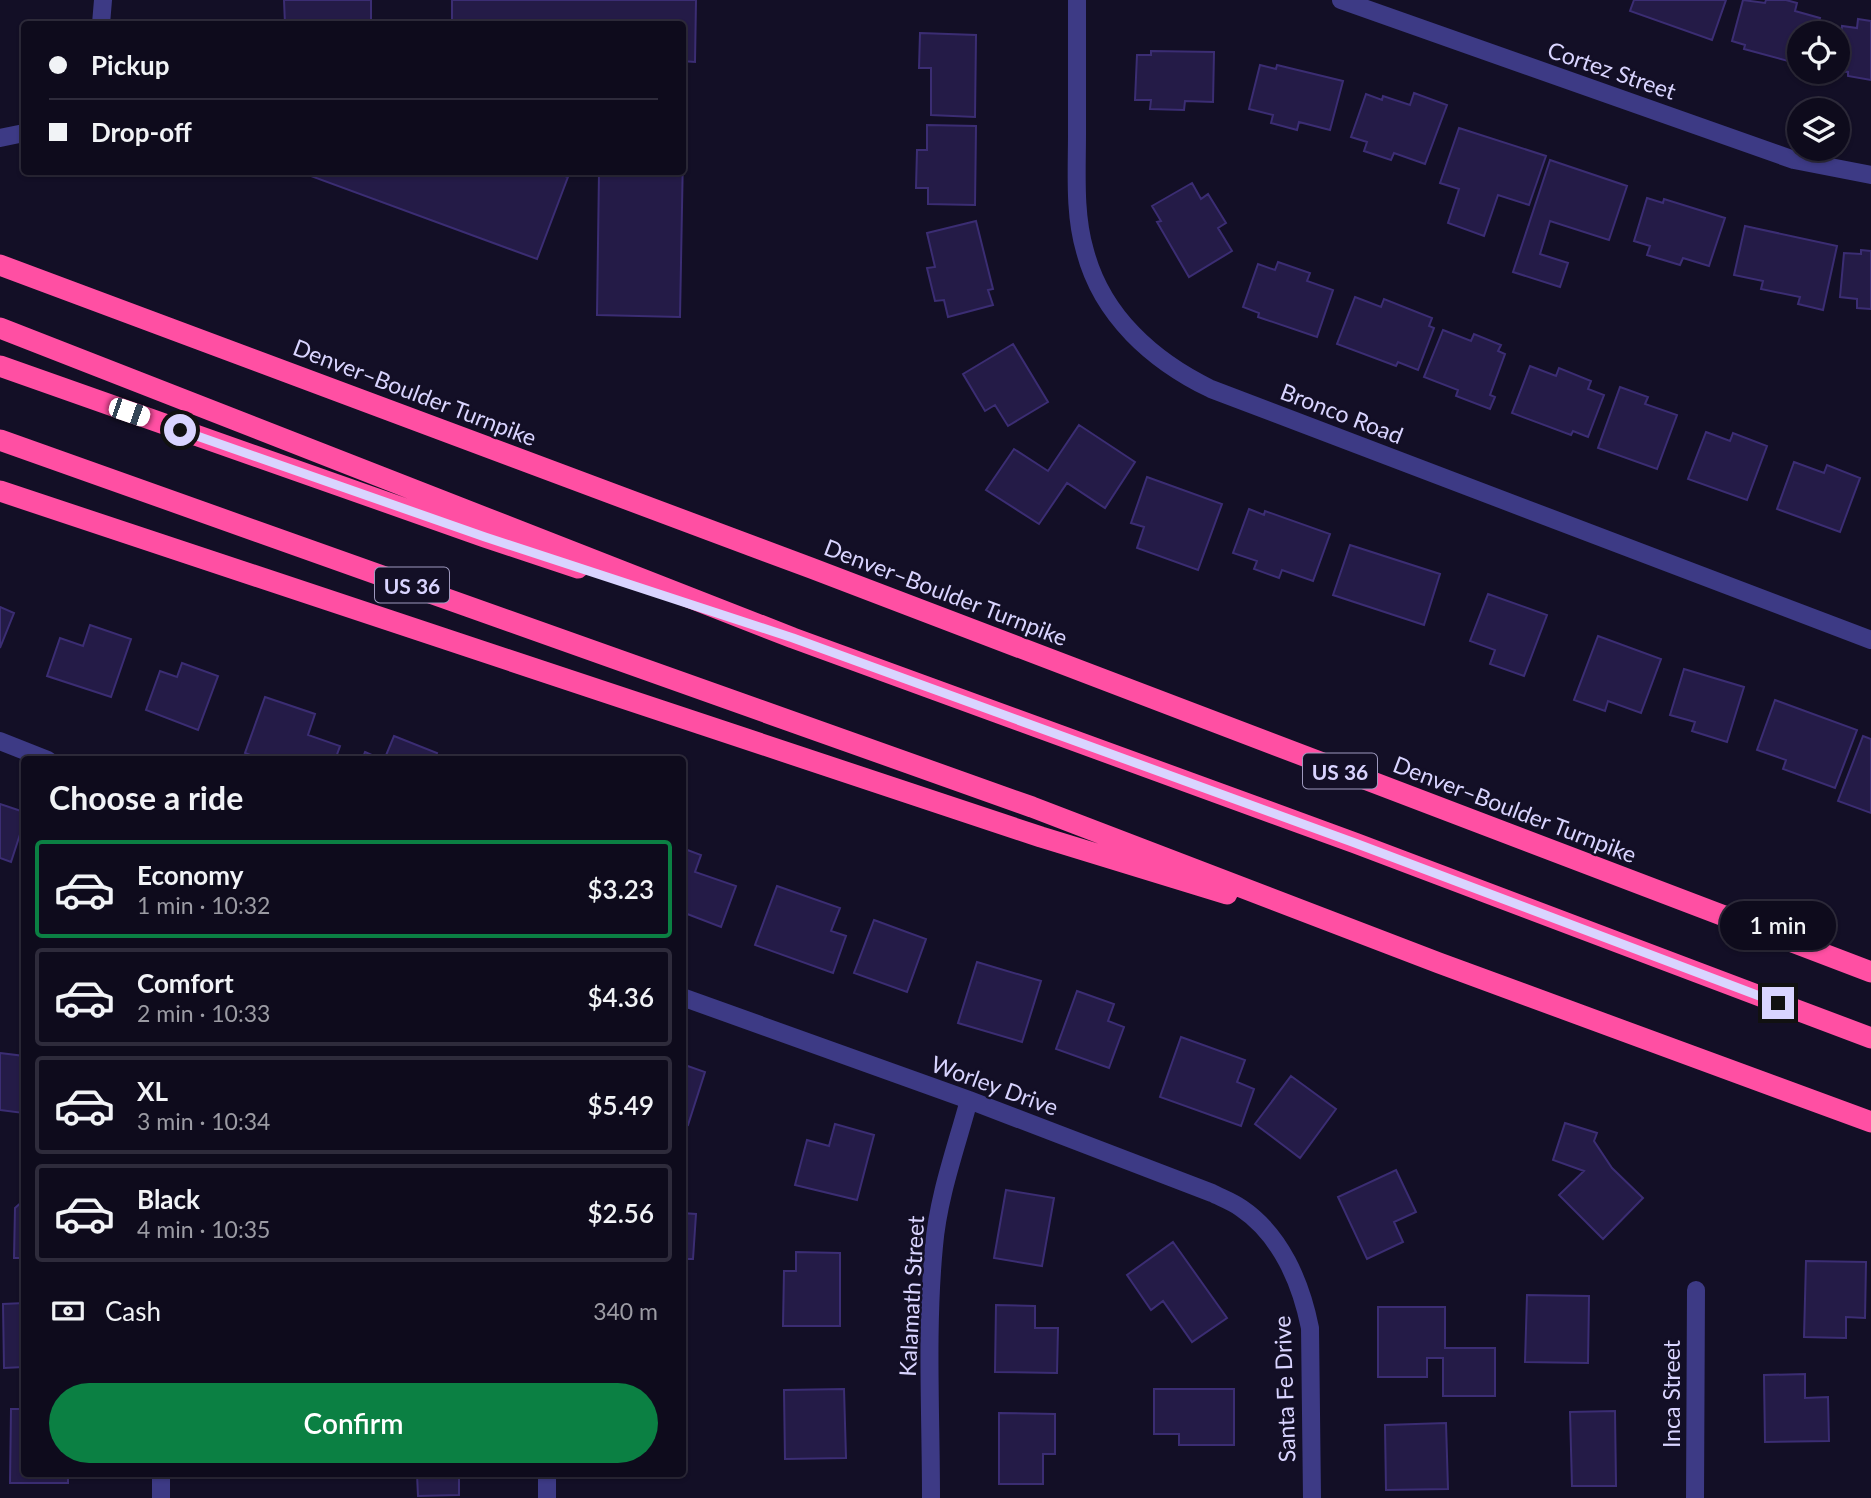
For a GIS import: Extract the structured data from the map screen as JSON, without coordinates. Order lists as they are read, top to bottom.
{
  "streets": {
    "highway": ["Denver–Boulder Turnpike", "US 36"],
    "street": [
      "Cortez Street",
      "Bronco Road",
      "Worley Drive",
      "Kalamath Street",
      "Santa Fe Drive",
      "Inca Street"
    ]
  },
  "crossings": [
    ["Worley Drive", "Kalamath Street"],
    ["Worley Drive", "Santa Fe Drive"]
  ],
  "page": {
    "banner": ["Pickup", "Drop-off"],
    "heading": "Choose a ride",
    "list": [
      {
        "name": "Economy",
        "note": "1 min · 10:32",
        "value": "$3.23"
      },
      {
        "name": "Comfort",
        "note": "2 min · 10:33",
        "value": "$4.36"
      },
      {
        "name": "XL",
        "note": "3 min · 10:34",
        "value": "$5.49"
      },
      {
        "name": "Black",
        "note": "4 min · 10:35",
        "value": "$2.56"
      }
    ],
    "bubble": "1 min",
    "pay": ["Cash", "340 m"],
    "buttons": "Confirm"
  }
}
